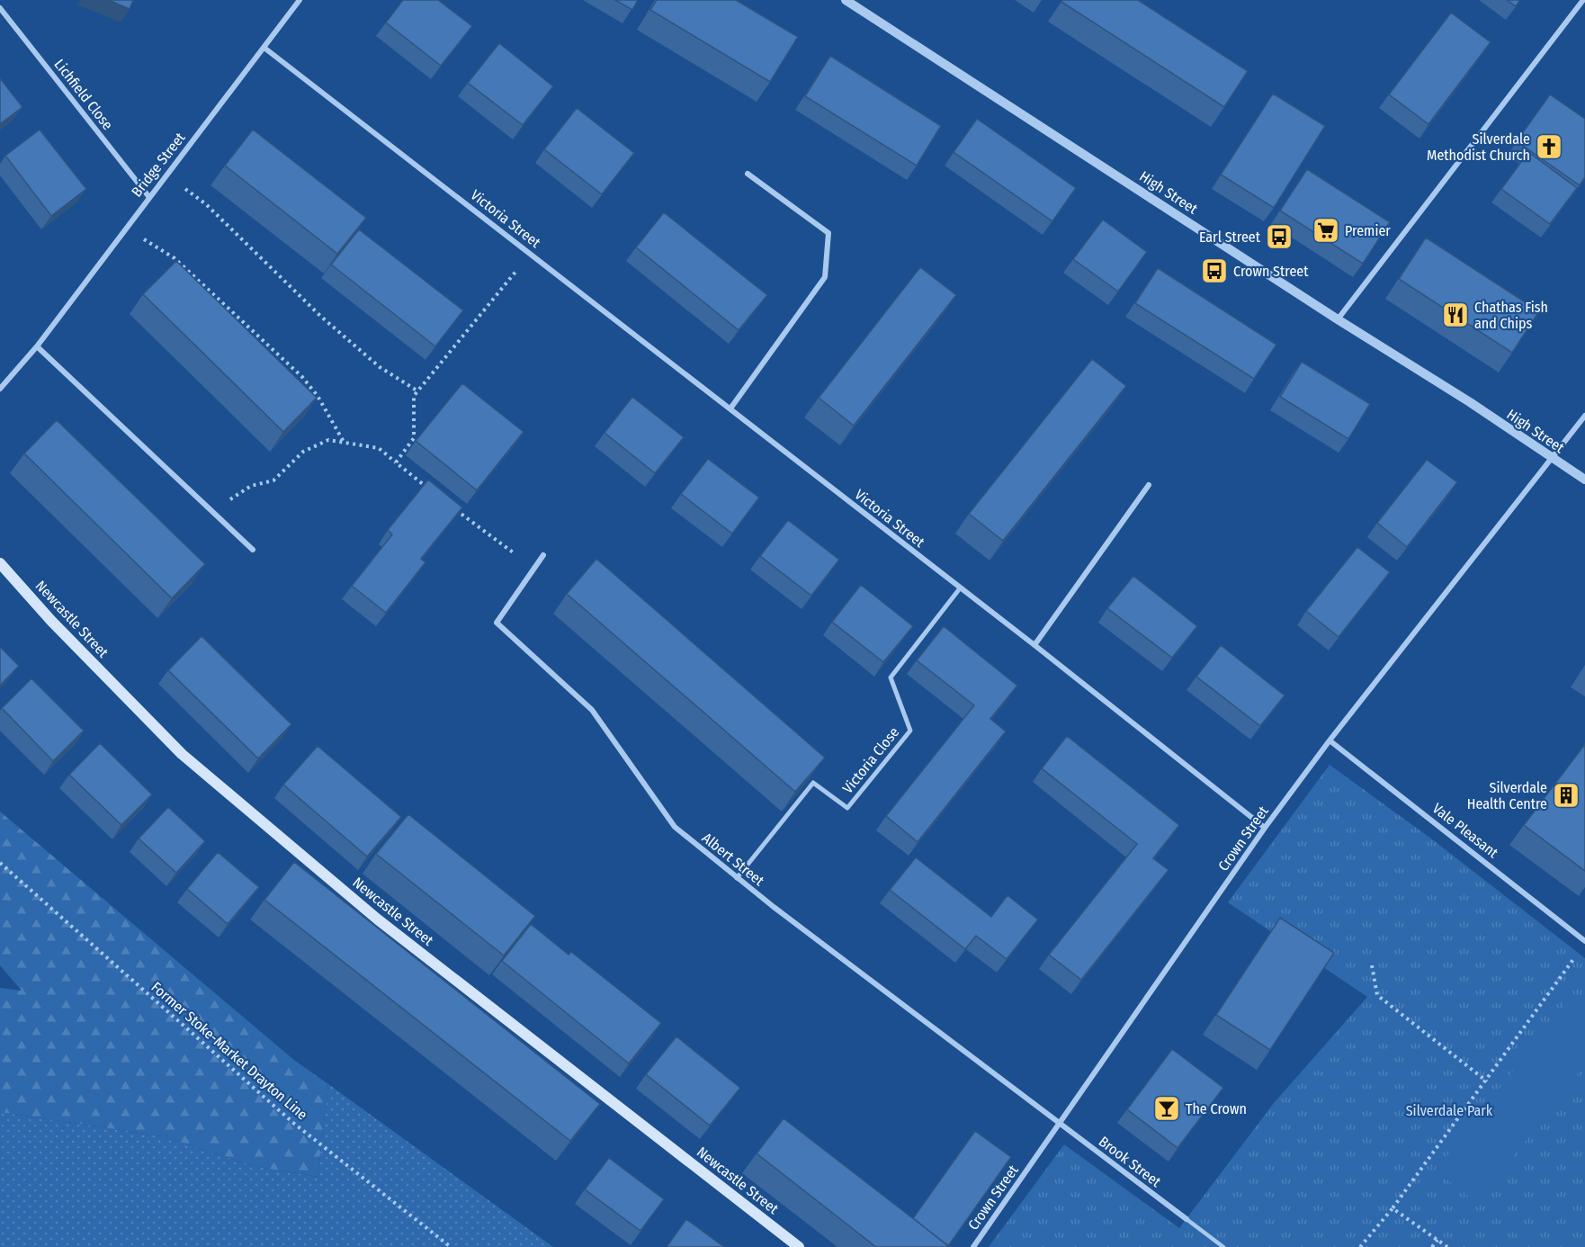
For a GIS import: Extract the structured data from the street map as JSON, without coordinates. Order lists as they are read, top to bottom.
{
  "streets": {
    "main road": ["Newcastle Street"],
    "street": [
      "Lichfield Close",
      "Bridge Street",
      "High Street",
      "Victoria Street",
      "Victoria Close",
      "Vale Pleasant",
      "Crown Street",
      "Albert Street",
      "Brook Street"
    ],
    "path": ["Former Stoke-Market Drayton Line"]
  },
  "crossings": [
    ["Lichfield Close", "Bridge Street"],
    ["Bridge Street", "Victoria Street"],
    ["High Street", "Crown Street"],
    ["Victoria Street", "Victoria Close"],
    ["Victoria Street", "Crown Street"],
    ["Victoria Close", "Albert Street"],
    ["Vale Pleasant", "Crown Street"],
    ["Crown Street", "Albert Street"],
    ["Crown Street", "Brook Street"],
    ["Albert Street", "Brook Street"]
  ],
  "parks": ["Silverdale Park"],
  "places": {
    "church": ["Silverdale Methodist Church"],
    "supermarket": ["Premier"],
    "bus stop": ["Earl Street", "Crown Street"],
    "restaurant": ["Chathas Fish and Chips"],
    "building": ["Silverdale Health Centre"],
    "bar": ["The Crown"]
  }
}
